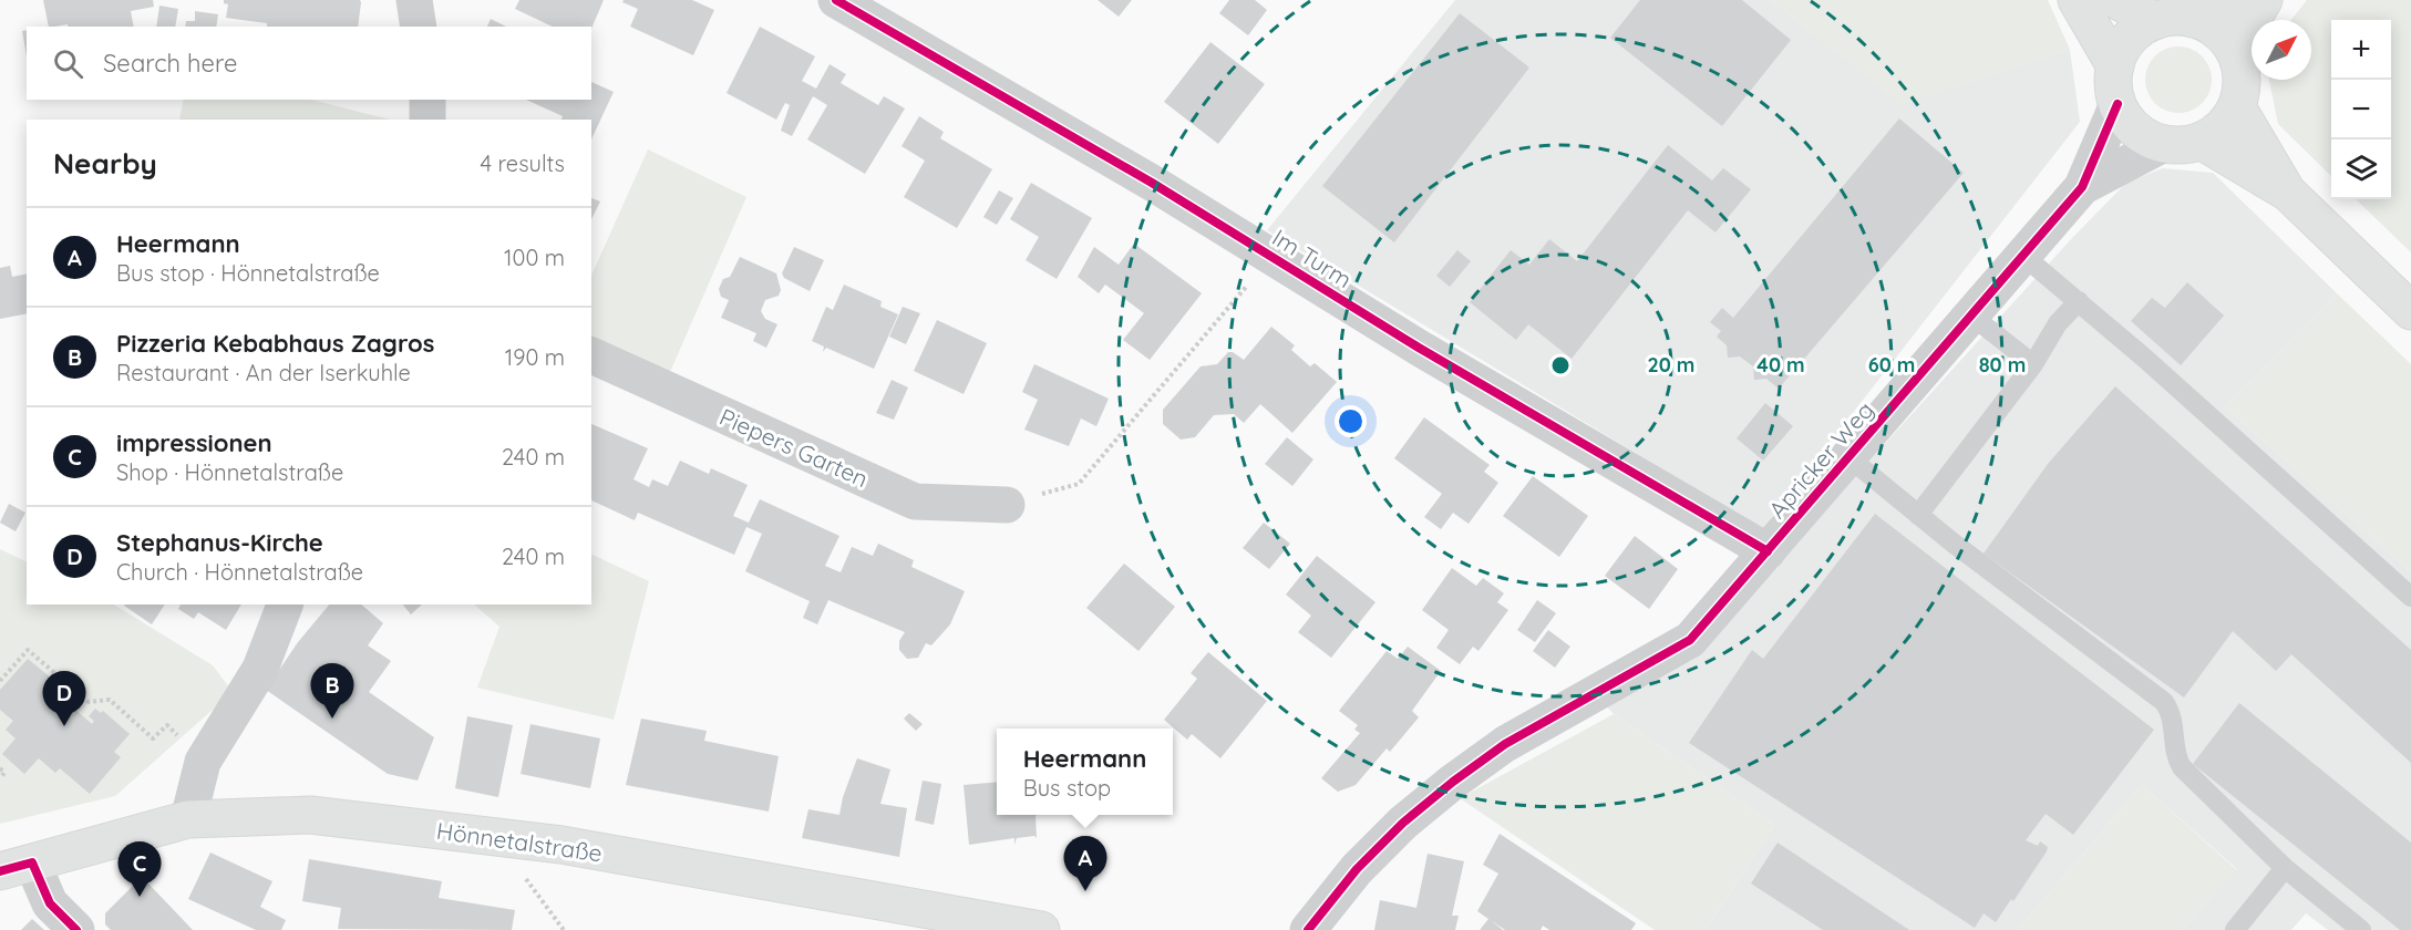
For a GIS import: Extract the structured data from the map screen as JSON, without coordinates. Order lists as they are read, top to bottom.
{
  "streets": {
    "street": [
      "Im Turm",
      "Piepers Garten",
      "Apricker Weg",
      "Hönnetalstraße"
    ]
  },
  "crossings": [
    ["Im Turm", "Apricker Weg"]
  ],
  "north": "top right",
  "page": {
    "map_buttons": ["+", "−"],
    "search": "Search here",
    "heading": ["Nearby", "4 results"],
    "list": [
      {
        "mark": "A",
        "name": "Heermann",
        "note": "Bus stop · Hönnetalstraße",
        "value": "100 m"
      },
      {
        "mark": "B",
        "name": "Pizzeria Kebabhaus Zagros",
        "note": "Restaurant · An der Iserkuhle",
        "value": "190 m"
      },
      {
        "mark": "C",
        "name": "impressionen",
        "note": "Shop · Hönnetalstraße",
        "value": "240 m"
      },
      {
        "mark": "D",
        "name": "Stephanus-Kirche",
        "note": "Church · Hönnetalstraße",
        "value": "240 m"
      }
    ],
    "pins": [
      "B",
      "D",
      "A",
      "C"
    ],
    "popup": ["Heermann", "Bus stop"]
  },
  "rings": [
    "20 m",
    "40 m",
    "60 m",
    "80 m"
  ]
}
